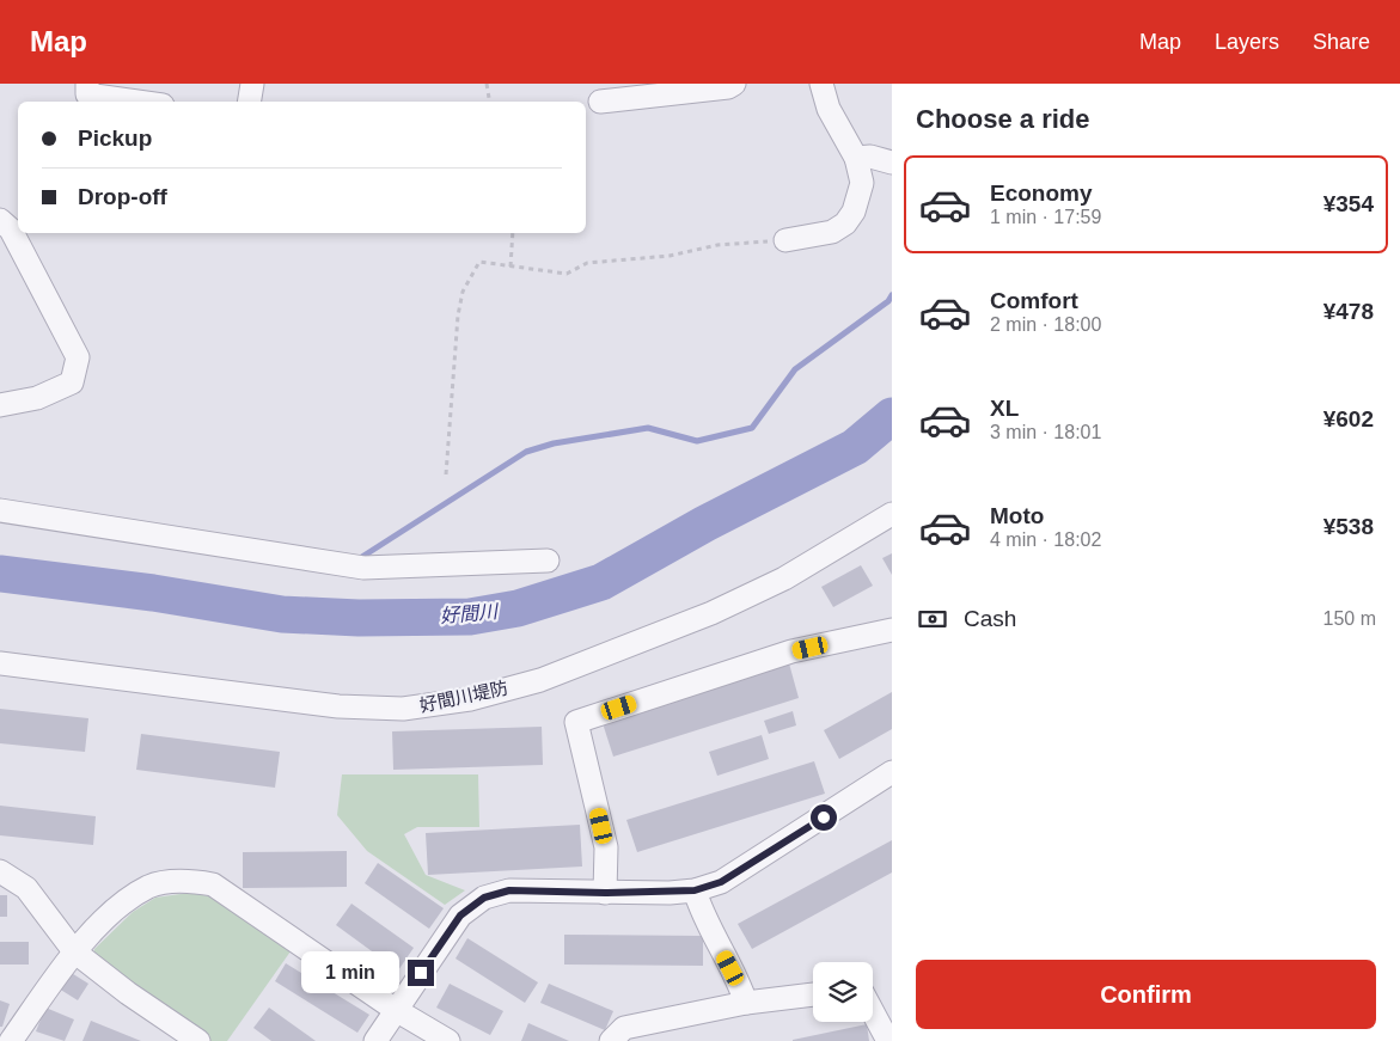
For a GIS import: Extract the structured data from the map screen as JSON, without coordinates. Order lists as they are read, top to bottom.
{
  "streets": {
    "street": ["好間川堤防"]
  },
  "water": ["好間川"],
  "page": {
    "header": "Map",
    "nav": ["Map", "Layers", "Share"],
    "heading": "Choose a ride",
    "banner": ["Pickup", "Drop-off"],
    "list": [
      {
        "name": "Economy",
        "note": "1 min · 17:59",
        "value": "¥354"
      },
      {
        "name": "Comfort",
        "note": "2 min · 18:00",
        "value": "¥478"
      },
      {
        "name": "XL",
        "note": "3 min · 18:01",
        "value": "¥602"
      },
      {
        "name": "Moto",
        "note": "4 min · 18:02",
        "value": "¥538"
      }
    ],
    "pay": ["Cash", "150 m"],
    "buttons": "Confirm",
    "bubble": "1 min"
  }
}
